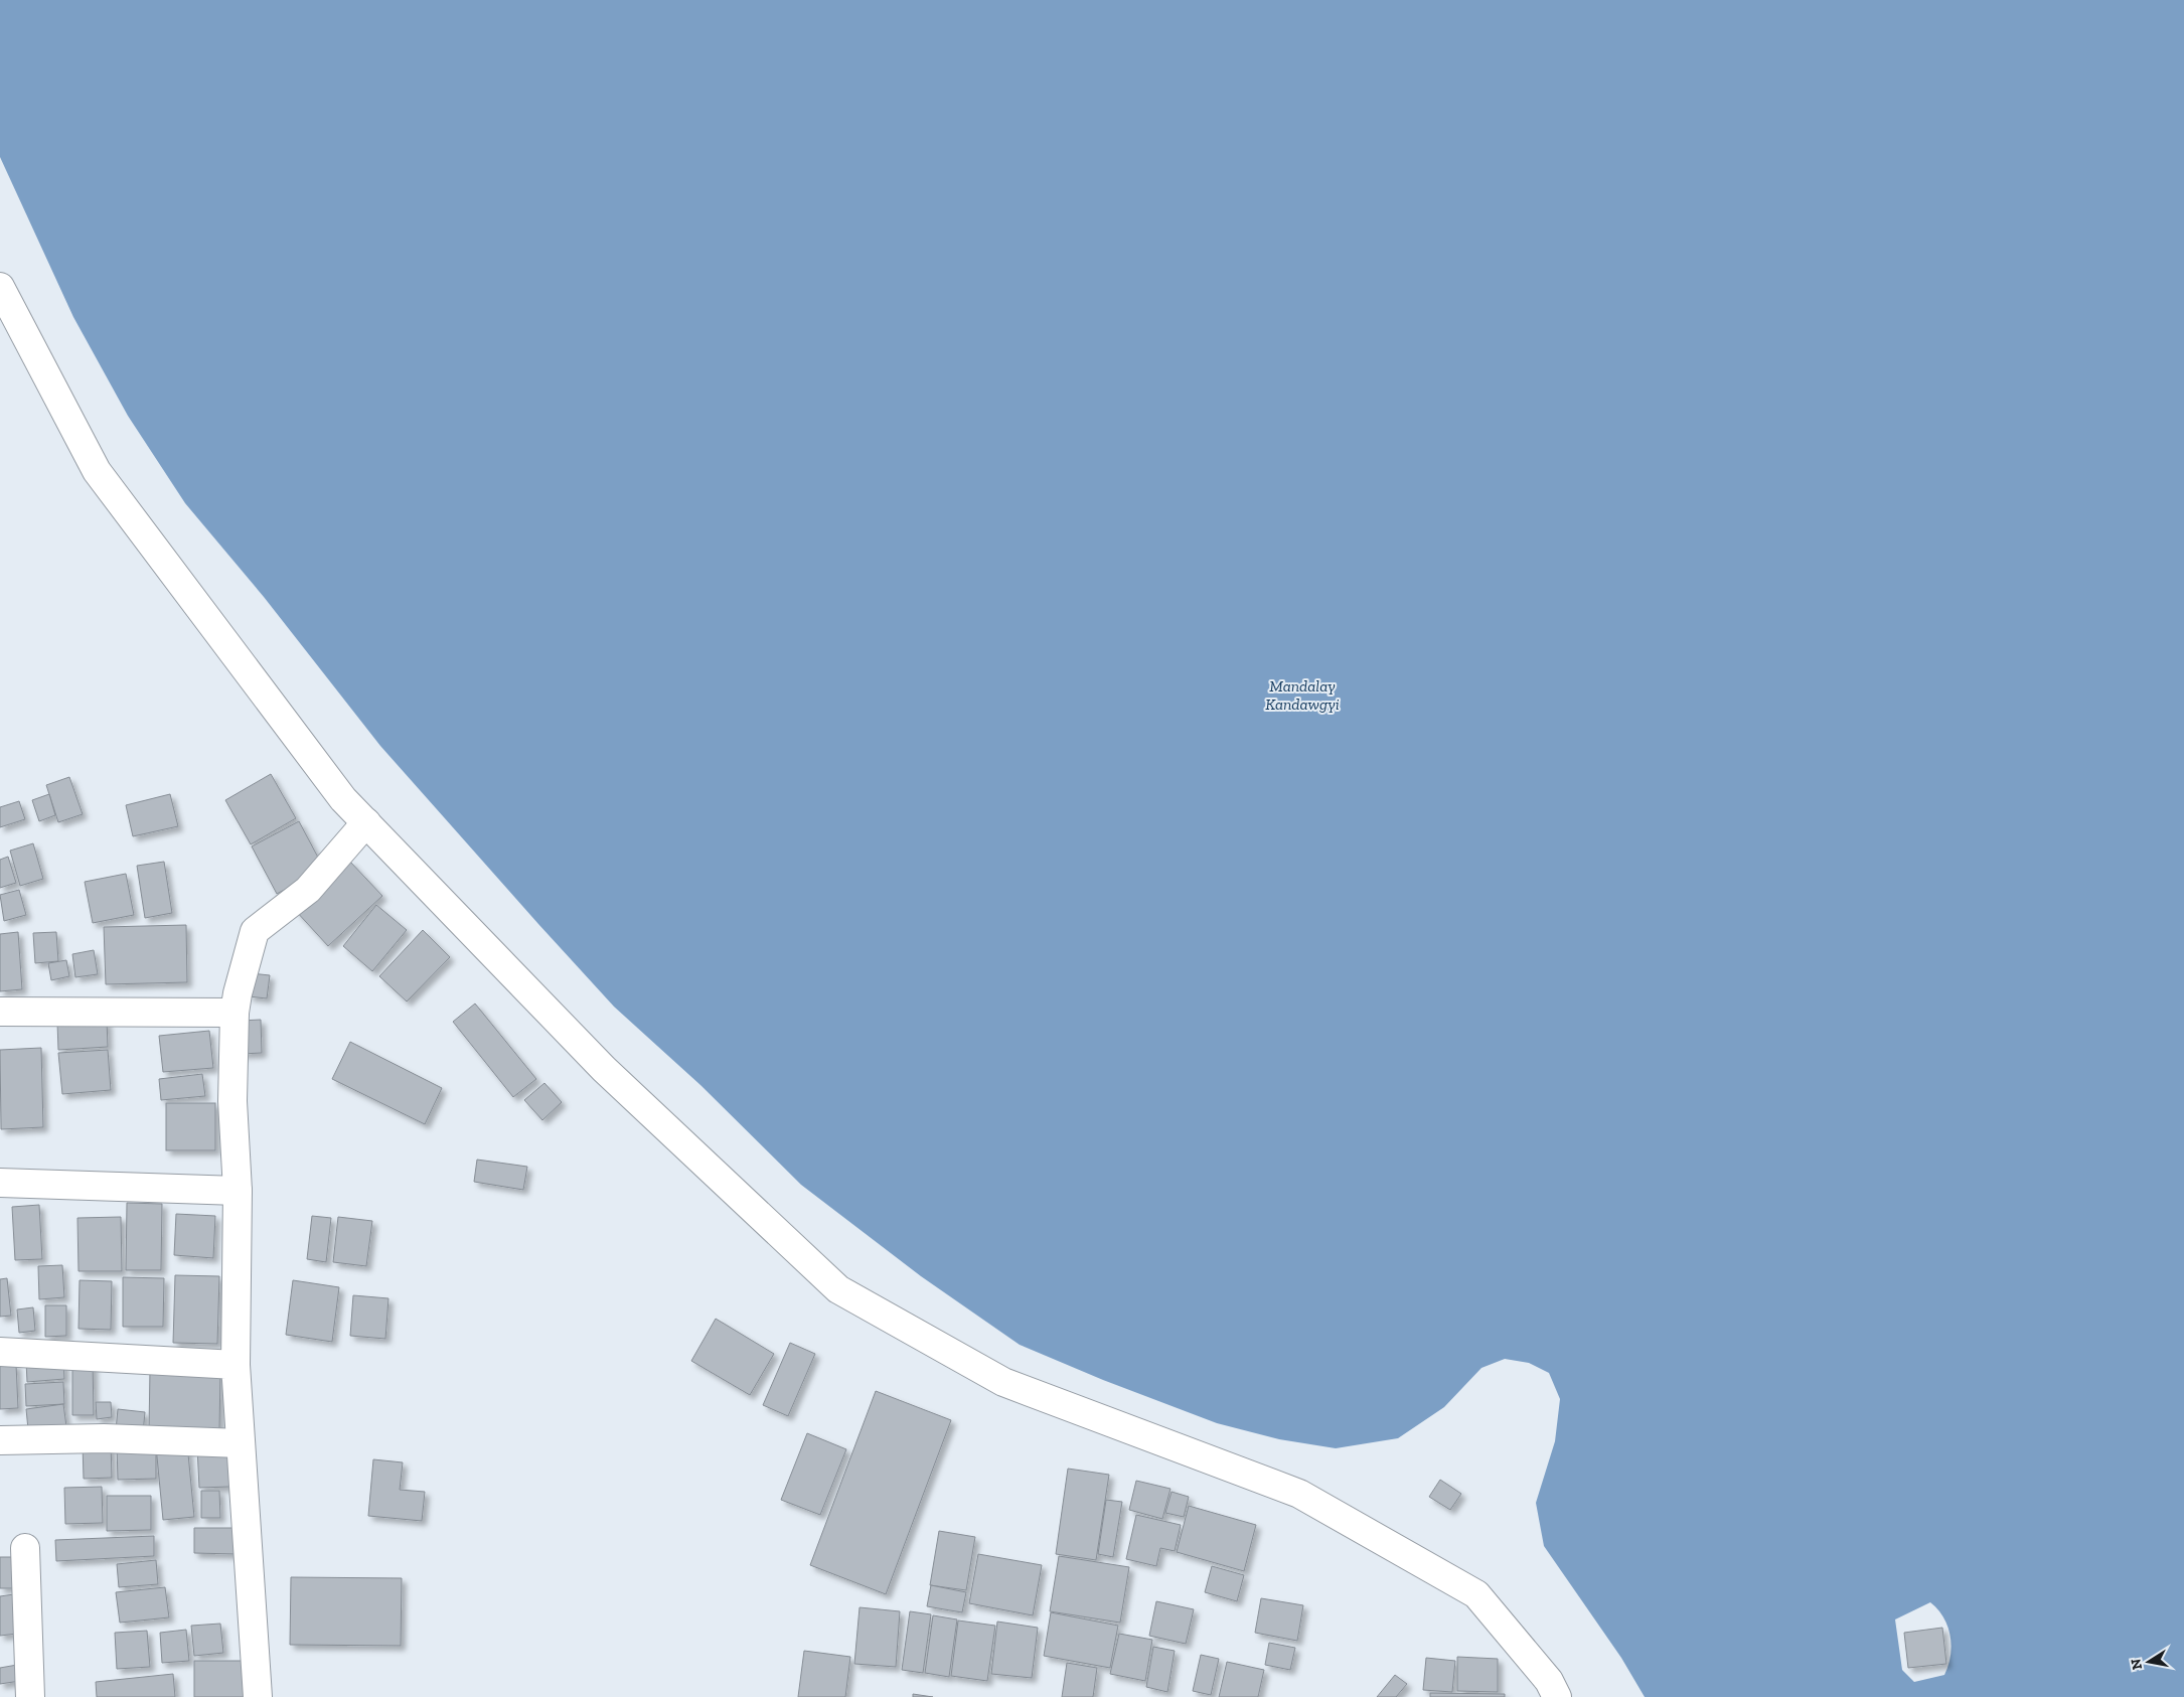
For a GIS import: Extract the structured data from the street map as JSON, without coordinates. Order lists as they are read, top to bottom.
{
  "water": ["Mandalay Kandawgyi"],
  "north": "left"
}
